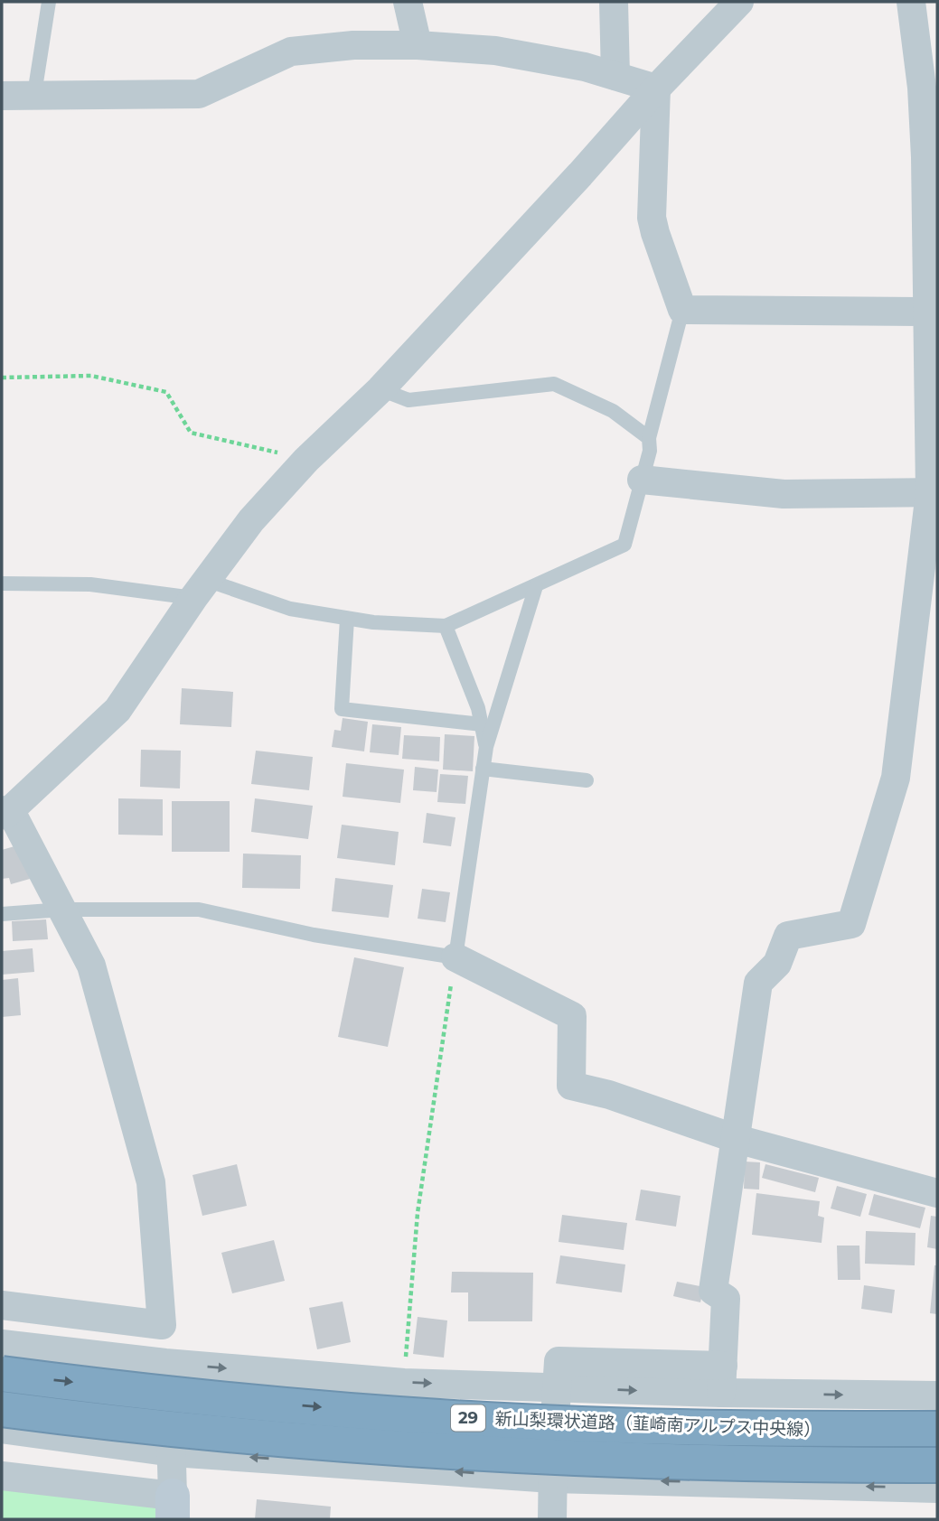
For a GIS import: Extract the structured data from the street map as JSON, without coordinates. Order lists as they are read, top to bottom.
{
  "streets": {
    "highway": ["29", "新山梨環状道路（韮崎南アルプス中央線）"]
  }
}
